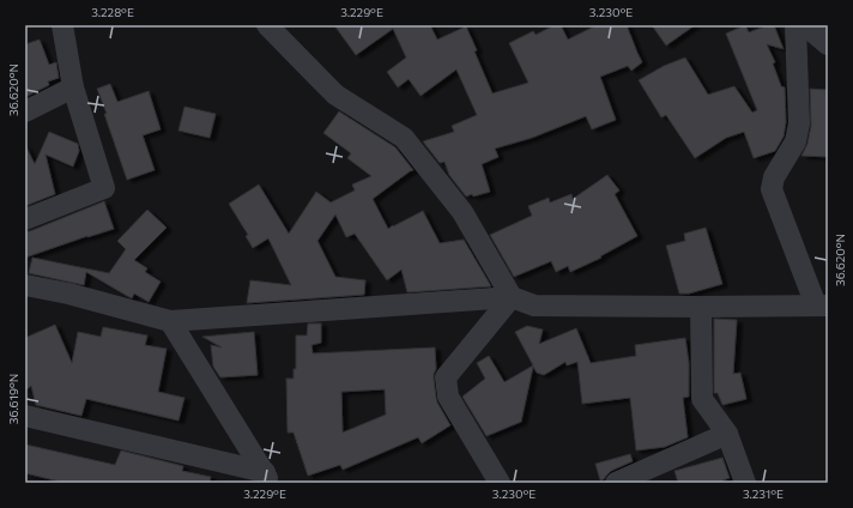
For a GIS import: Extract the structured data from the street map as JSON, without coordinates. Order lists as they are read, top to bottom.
{
  "coordinates": [
    "3.228°E",
    "3.229°E",
    "3.230°E",
    "36.620°N",
    "36.619°N",
    "3.231°E"
  ]
}
